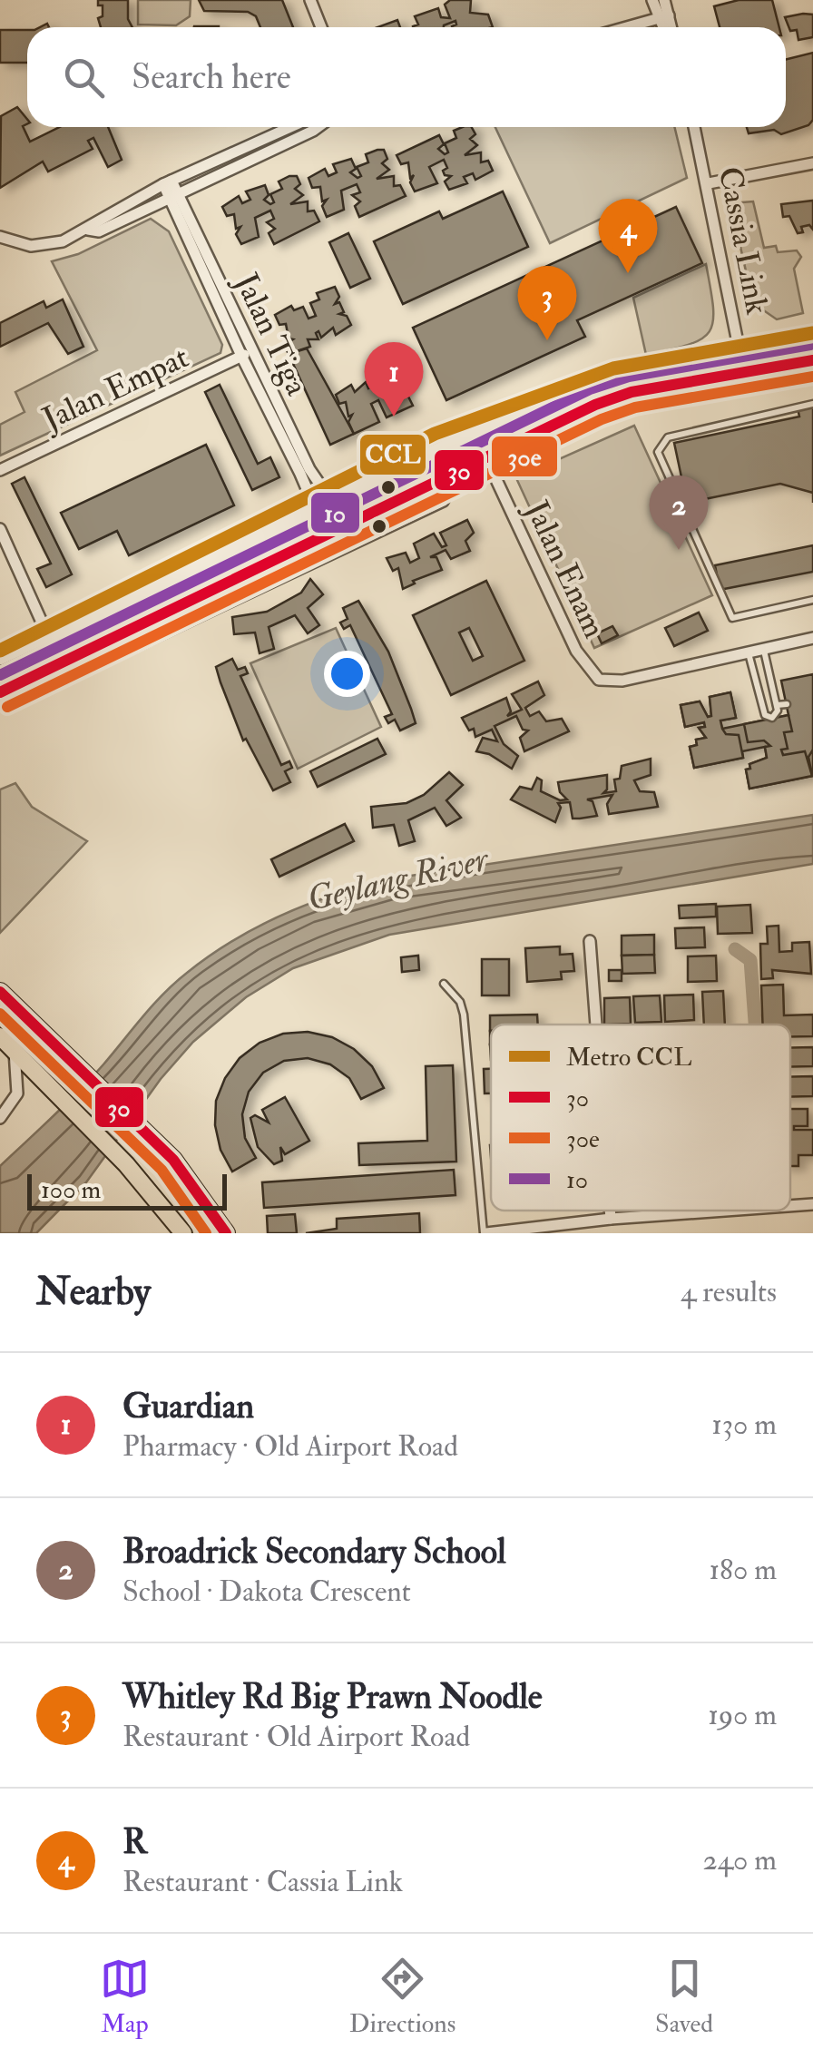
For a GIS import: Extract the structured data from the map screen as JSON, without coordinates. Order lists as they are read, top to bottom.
{
  "streets": {
    "street": [
      "Cassia Link",
      "Jalan Tiga",
      "Jalan Empat",
      "Jalan Enam"
    ]
  },
  "crossings": [
    ["Jalan Tiga", "Jalan Empat"]
  ],
  "water": ["Geylang River"],
  "lines": [
    "metro line CCL",
    "transit line 10",
    "transit line 30",
    "transit line 30e"
  ],
  "legend": [
    "Metro CCL",
    "30",
    "30e",
    "10"
  ],
  "scale_bar": "100 m",
  "page": {
    "search": "Search here",
    "pins": [
      "4",
      "3",
      "1",
      "2"
    ],
    "scale": "100 m",
    "heading": ["Nearby", "4 results"],
    "list": [
      {
        "mark": "1",
        "name": "Guardian",
        "note": "Pharmacy · Old Airport Road",
        "value": "130 m"
      },
      {
        "mark": "2",
        "name": "Broadrick Secondary School",
        "note": "School · Dakota Crescent",
        "value": "180 m"
      },
      {
        "mark": "3",
        "name": "Whitley Rd Big Prawn Noodle",
        "note": "Restaurant · Old Airport Road",
        "value": "190 m"
      },
      {
        "mark": "4",
        "name": "R",
        "note": "Restaurant · Cassia Link",
        "value": "240 m"
      }
    ],
    "nav": ["Map", "Directions", "Saved"]
  }
}
